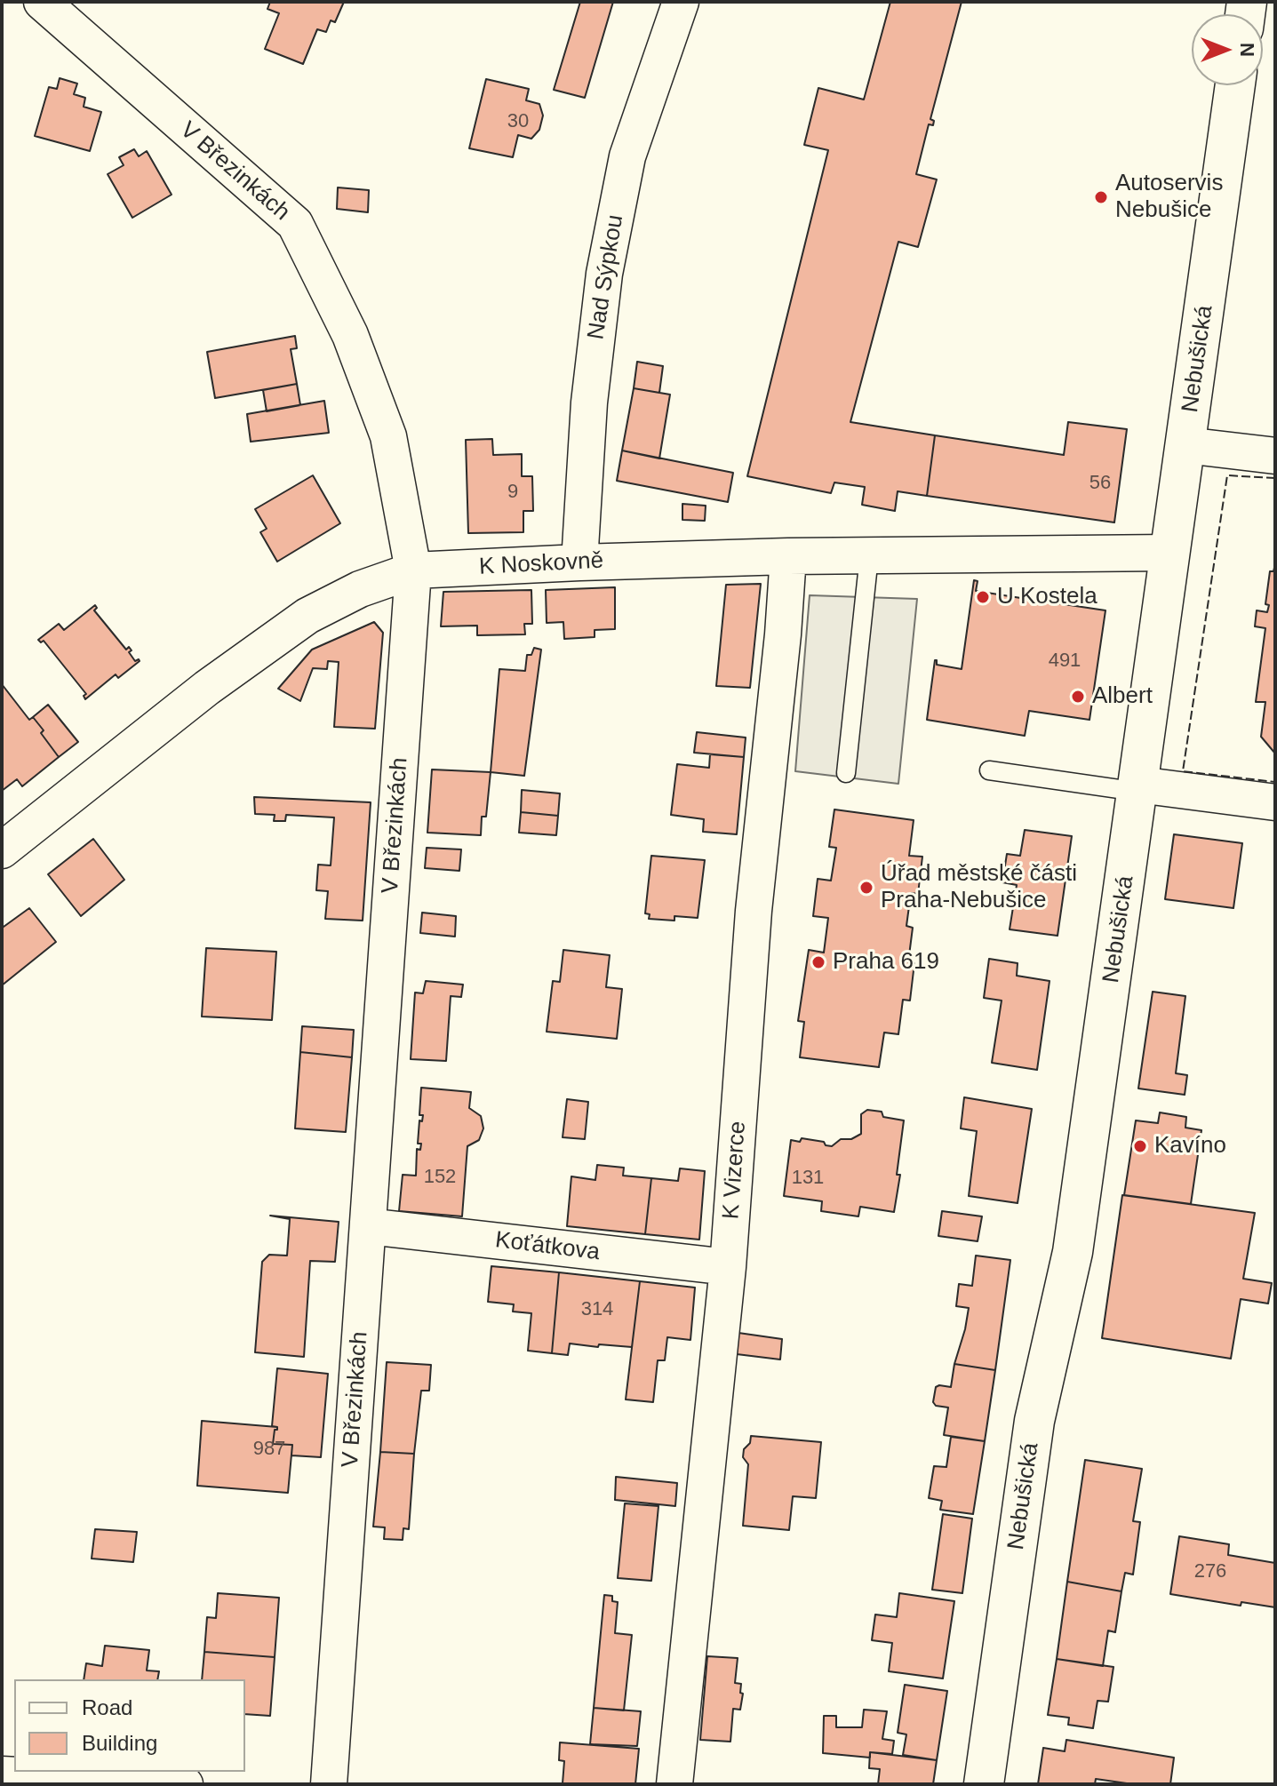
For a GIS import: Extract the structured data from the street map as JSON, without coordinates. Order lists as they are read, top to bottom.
{
  "streets": {
    "street": [
      "V Březinkách",
      "Nad Sýpkou",
      "Nebušická",
      "K Noskovně",
      "K Vizerce",
      "Koťátkova"
    ]
  },
  "crossings": [
    ["V Březinkách", "K Noskovně"],
    ["V Březinkách", "Koťátkova"],
    ["Nad Sýpkou", "K Noskovně"],
    ["Nebušická", "K Noskovně"],
    ["K Noskovně", "K Vizerce"],
    ["K Vizerce", "Koťátkova"]
  ],
  "places": [
    "Autoservis Nebušice",
    "U Kostela",
    "Albert",
    "Úřad městské části Praha-Nebušice",
    "Praha 619",
    "Kavíno"
  ],
  "house_numbers": [
    "30",
    "56",
    "9",
    "491",
    "152",
    "131",
    "314",
    "987",
    "276"
  ],
  "legend": ["Road", "Building"],
  "north": "right"
}
